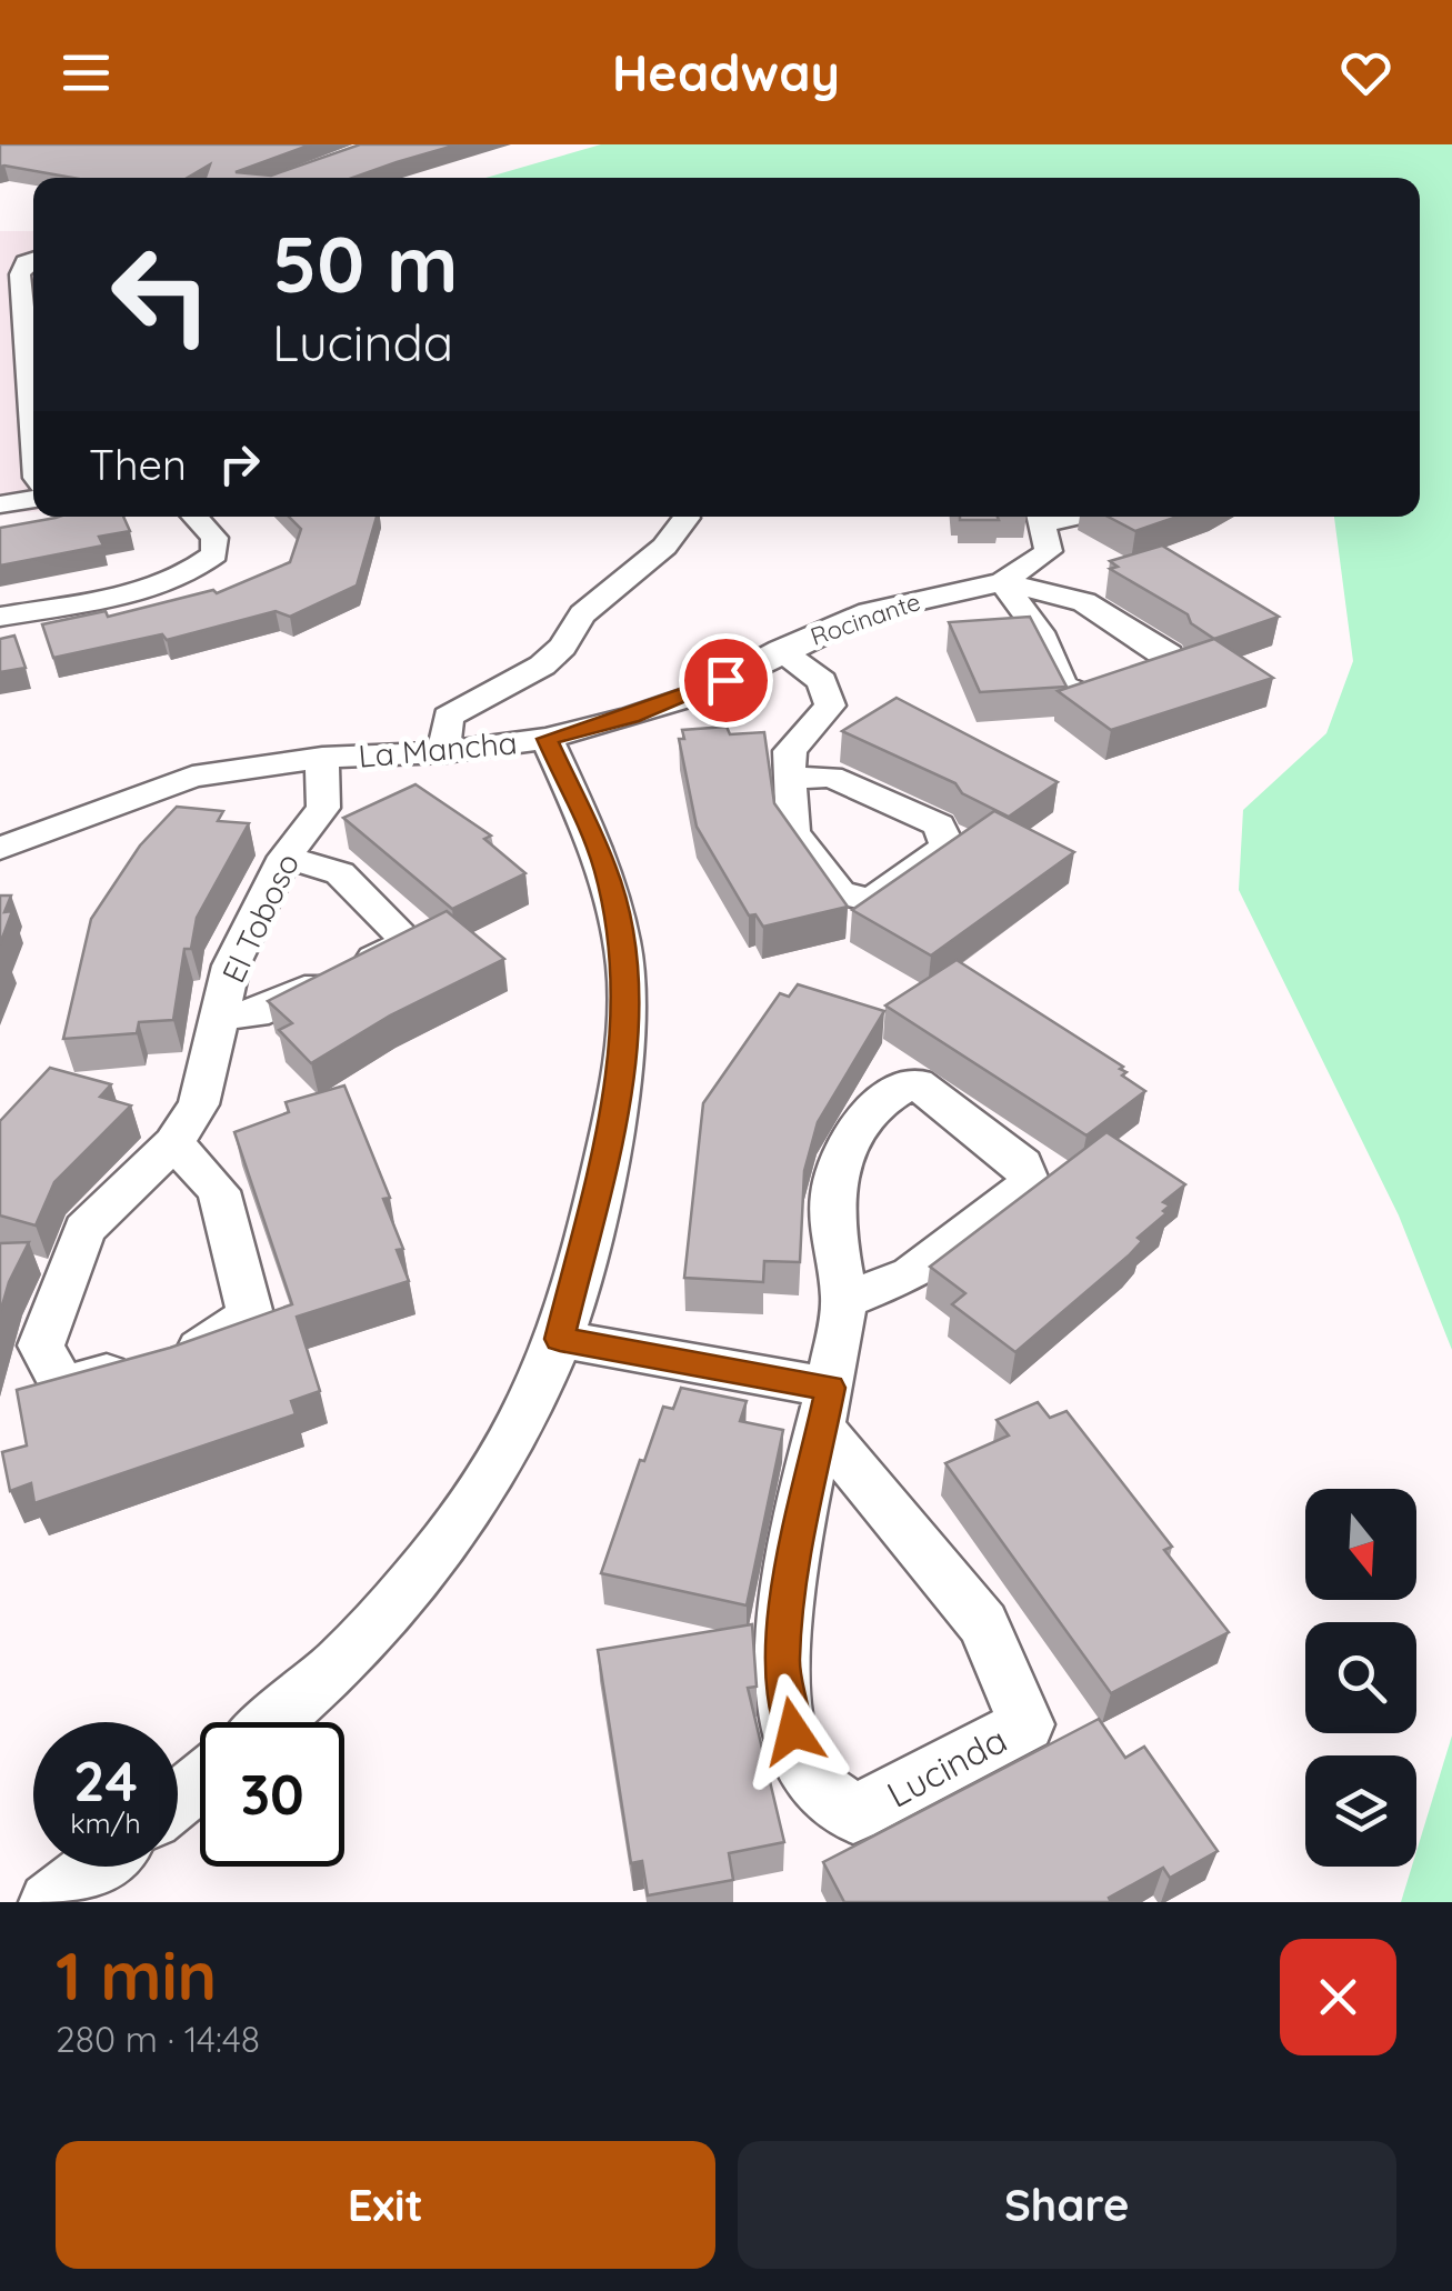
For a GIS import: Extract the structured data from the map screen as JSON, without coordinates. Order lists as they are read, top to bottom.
{
  "streets": {
    "street": [
      "Rocinante",
      "La Mancha",
      "El Toboso",
      "Lucinda"
    ]
  },
  "crossings": [
    ["Rocinante", "La Mancha"],
    ["La Mancha", "El Toboso"]
  ],
  "north": "bottom",
  "page": {
    "header": "Headway",
    "turn": ["50 m", "Lucinda"],
    "then": "Then",
    "speed": "24 km/h",
    "limit": "30",
    "heading": ["1 min", "280 m · 14:48"],
    "buttons": ["Exit", "Share"]
  }
}
